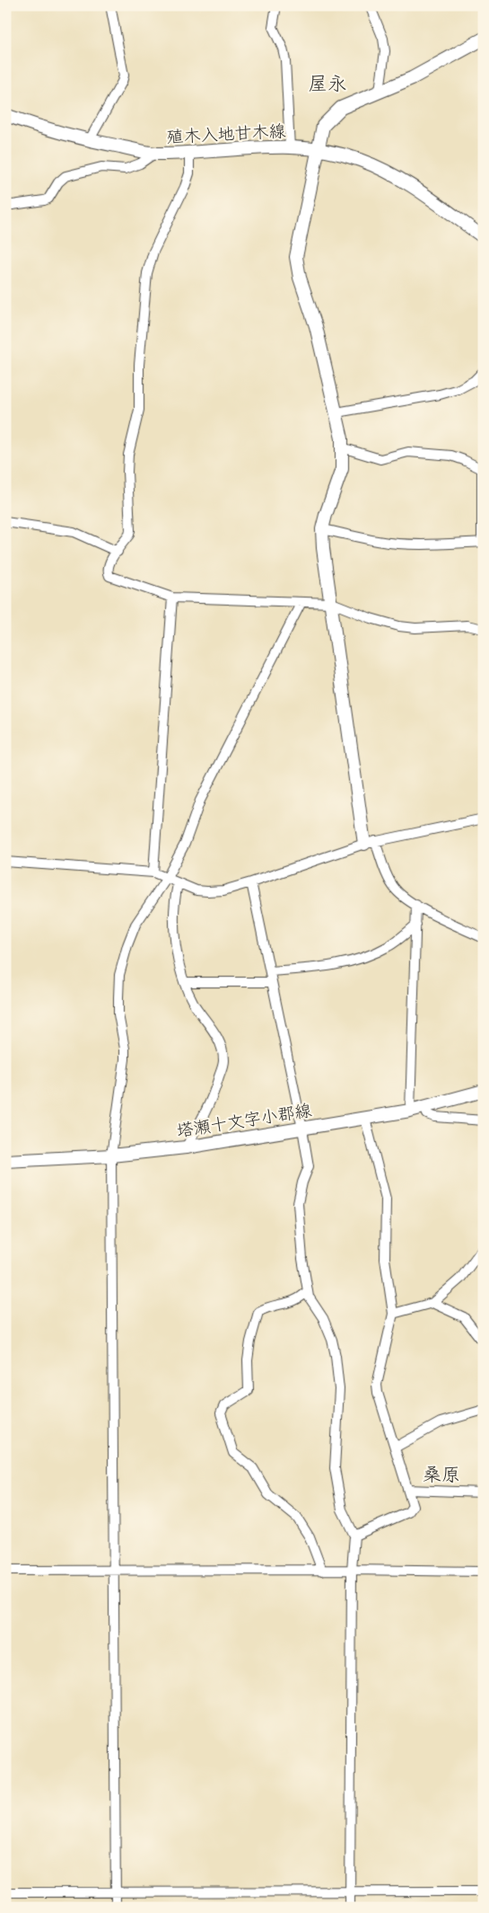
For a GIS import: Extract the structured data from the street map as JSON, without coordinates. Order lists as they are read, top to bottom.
{
  "streets": {
    "main road": ["殖木入地甘木線", "塔瀬十文字小郡線"]
  },
  "districts": ["屋永", "桑原"]
}
